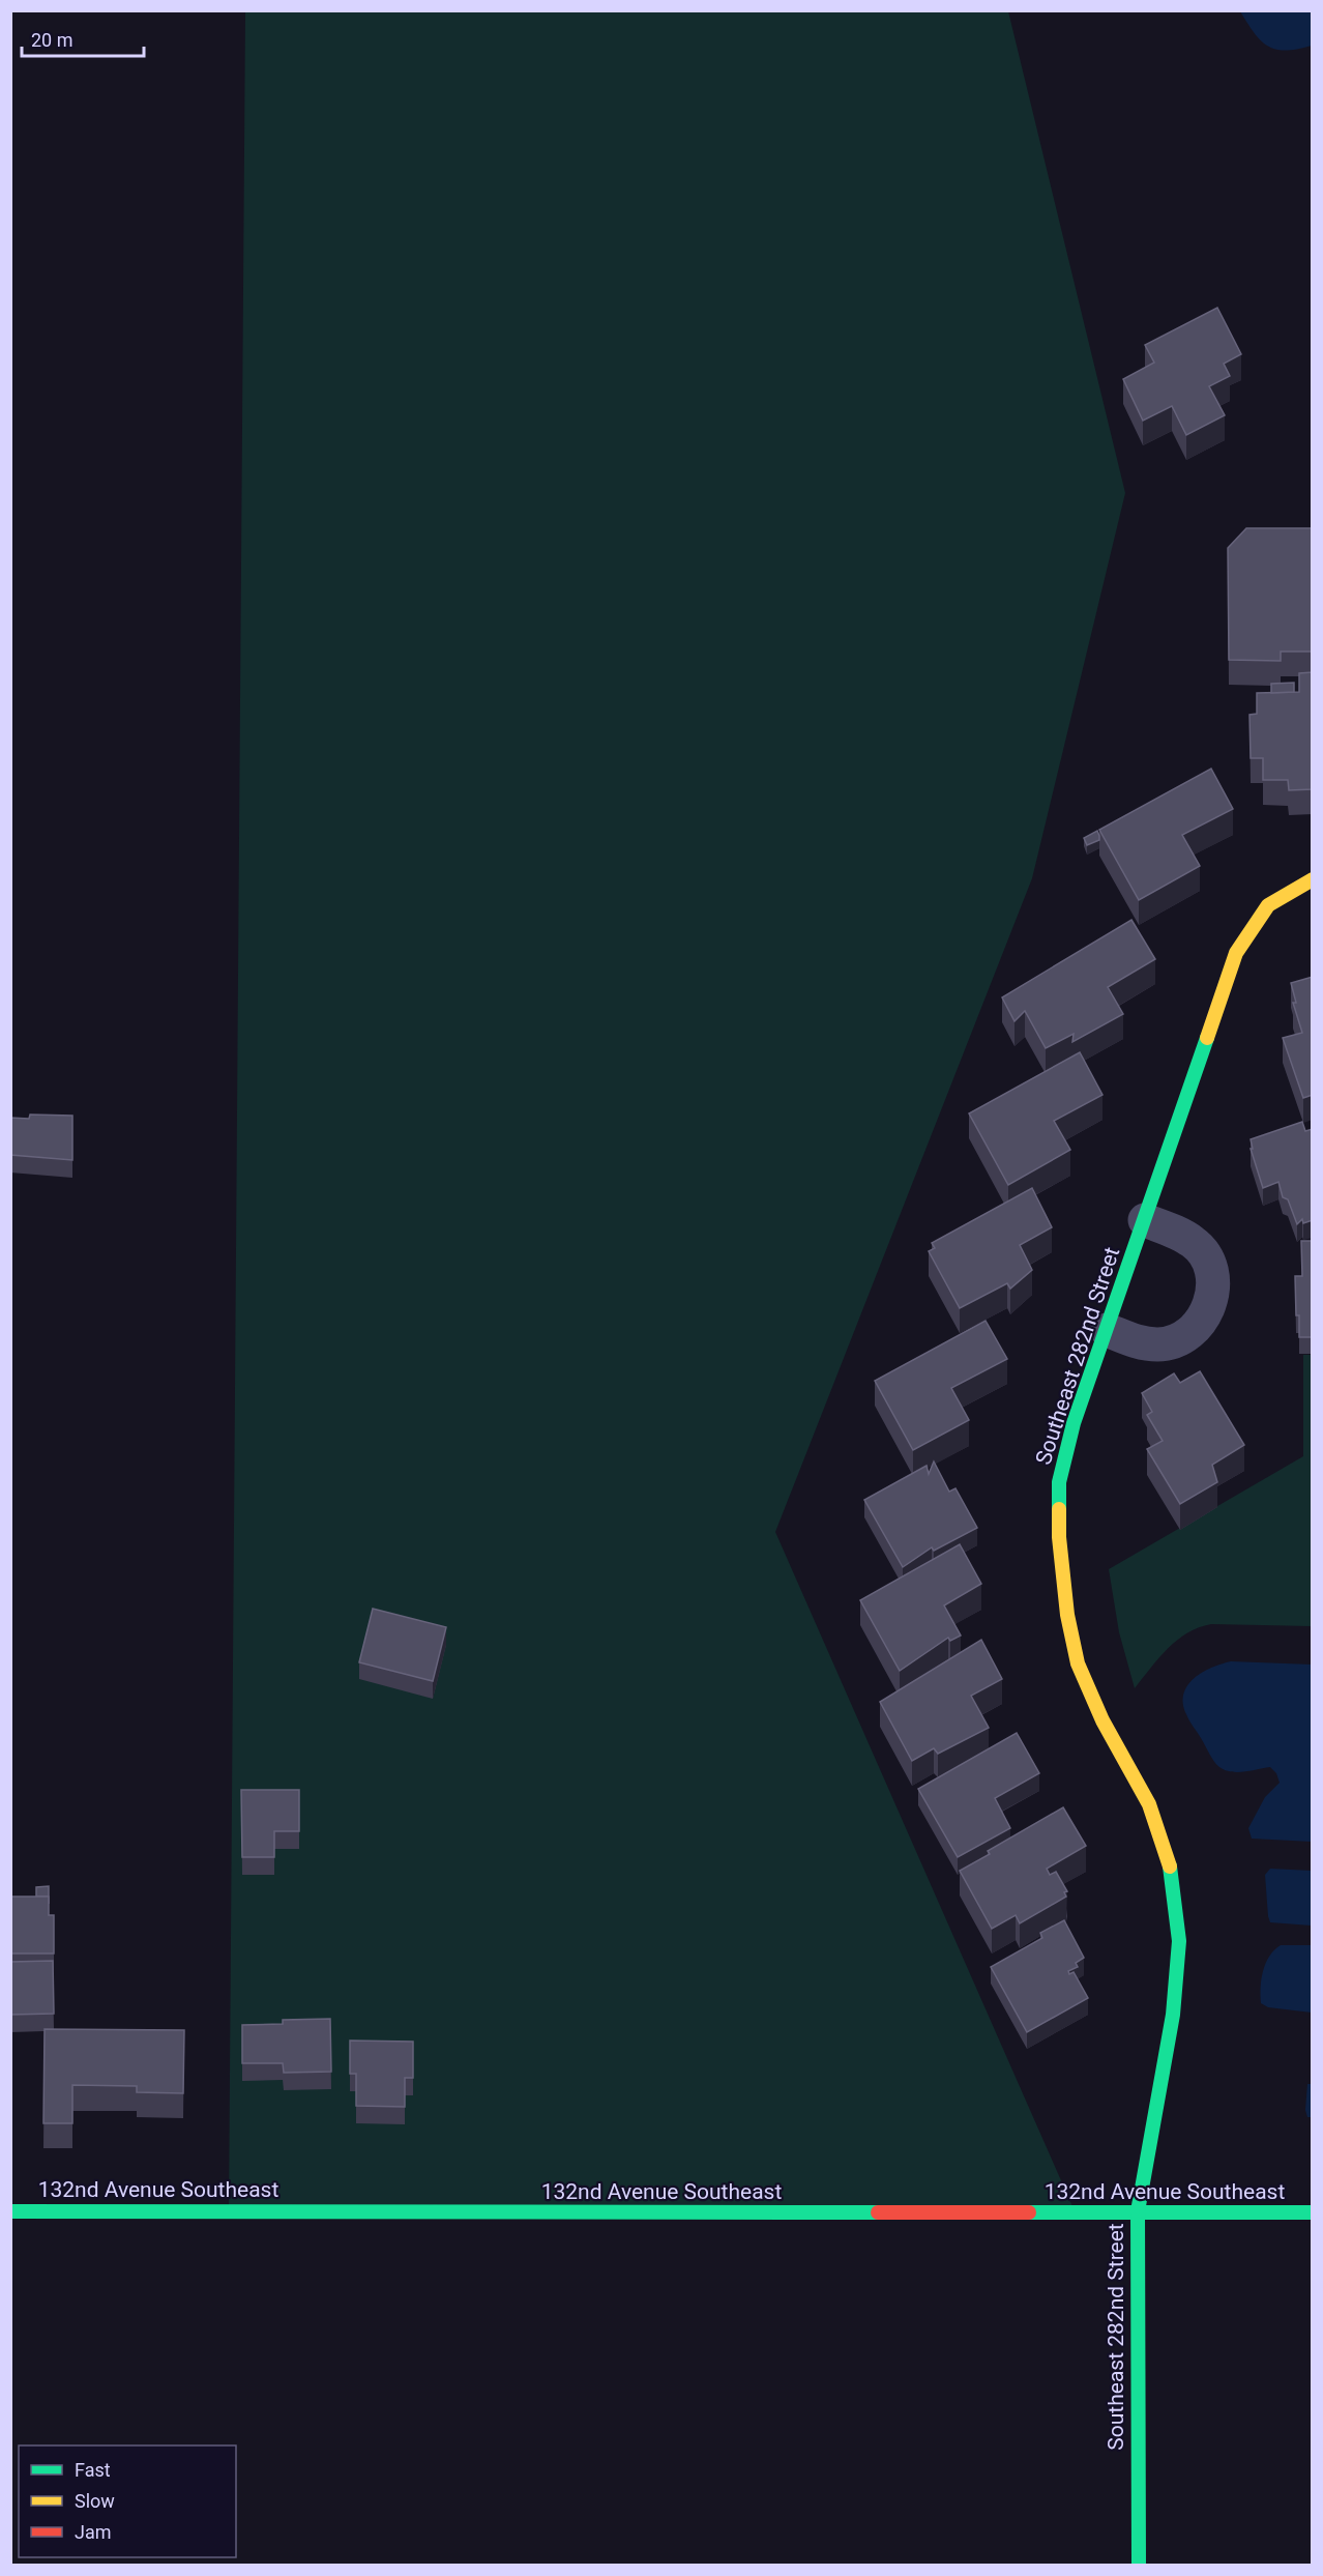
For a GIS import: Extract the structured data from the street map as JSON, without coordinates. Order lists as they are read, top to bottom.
{
  "streets": {
    "street": ["Southeast 282nd Street", "132nd Avenue Southeast"]
  },
  "crossings": [
    ["Southeast 282nd Street", "132nd Avenue Southeast"]
  ],
  "legend": ["Fast", "Slow", "Jam"],
  "scale_bar": "20 m"
}
